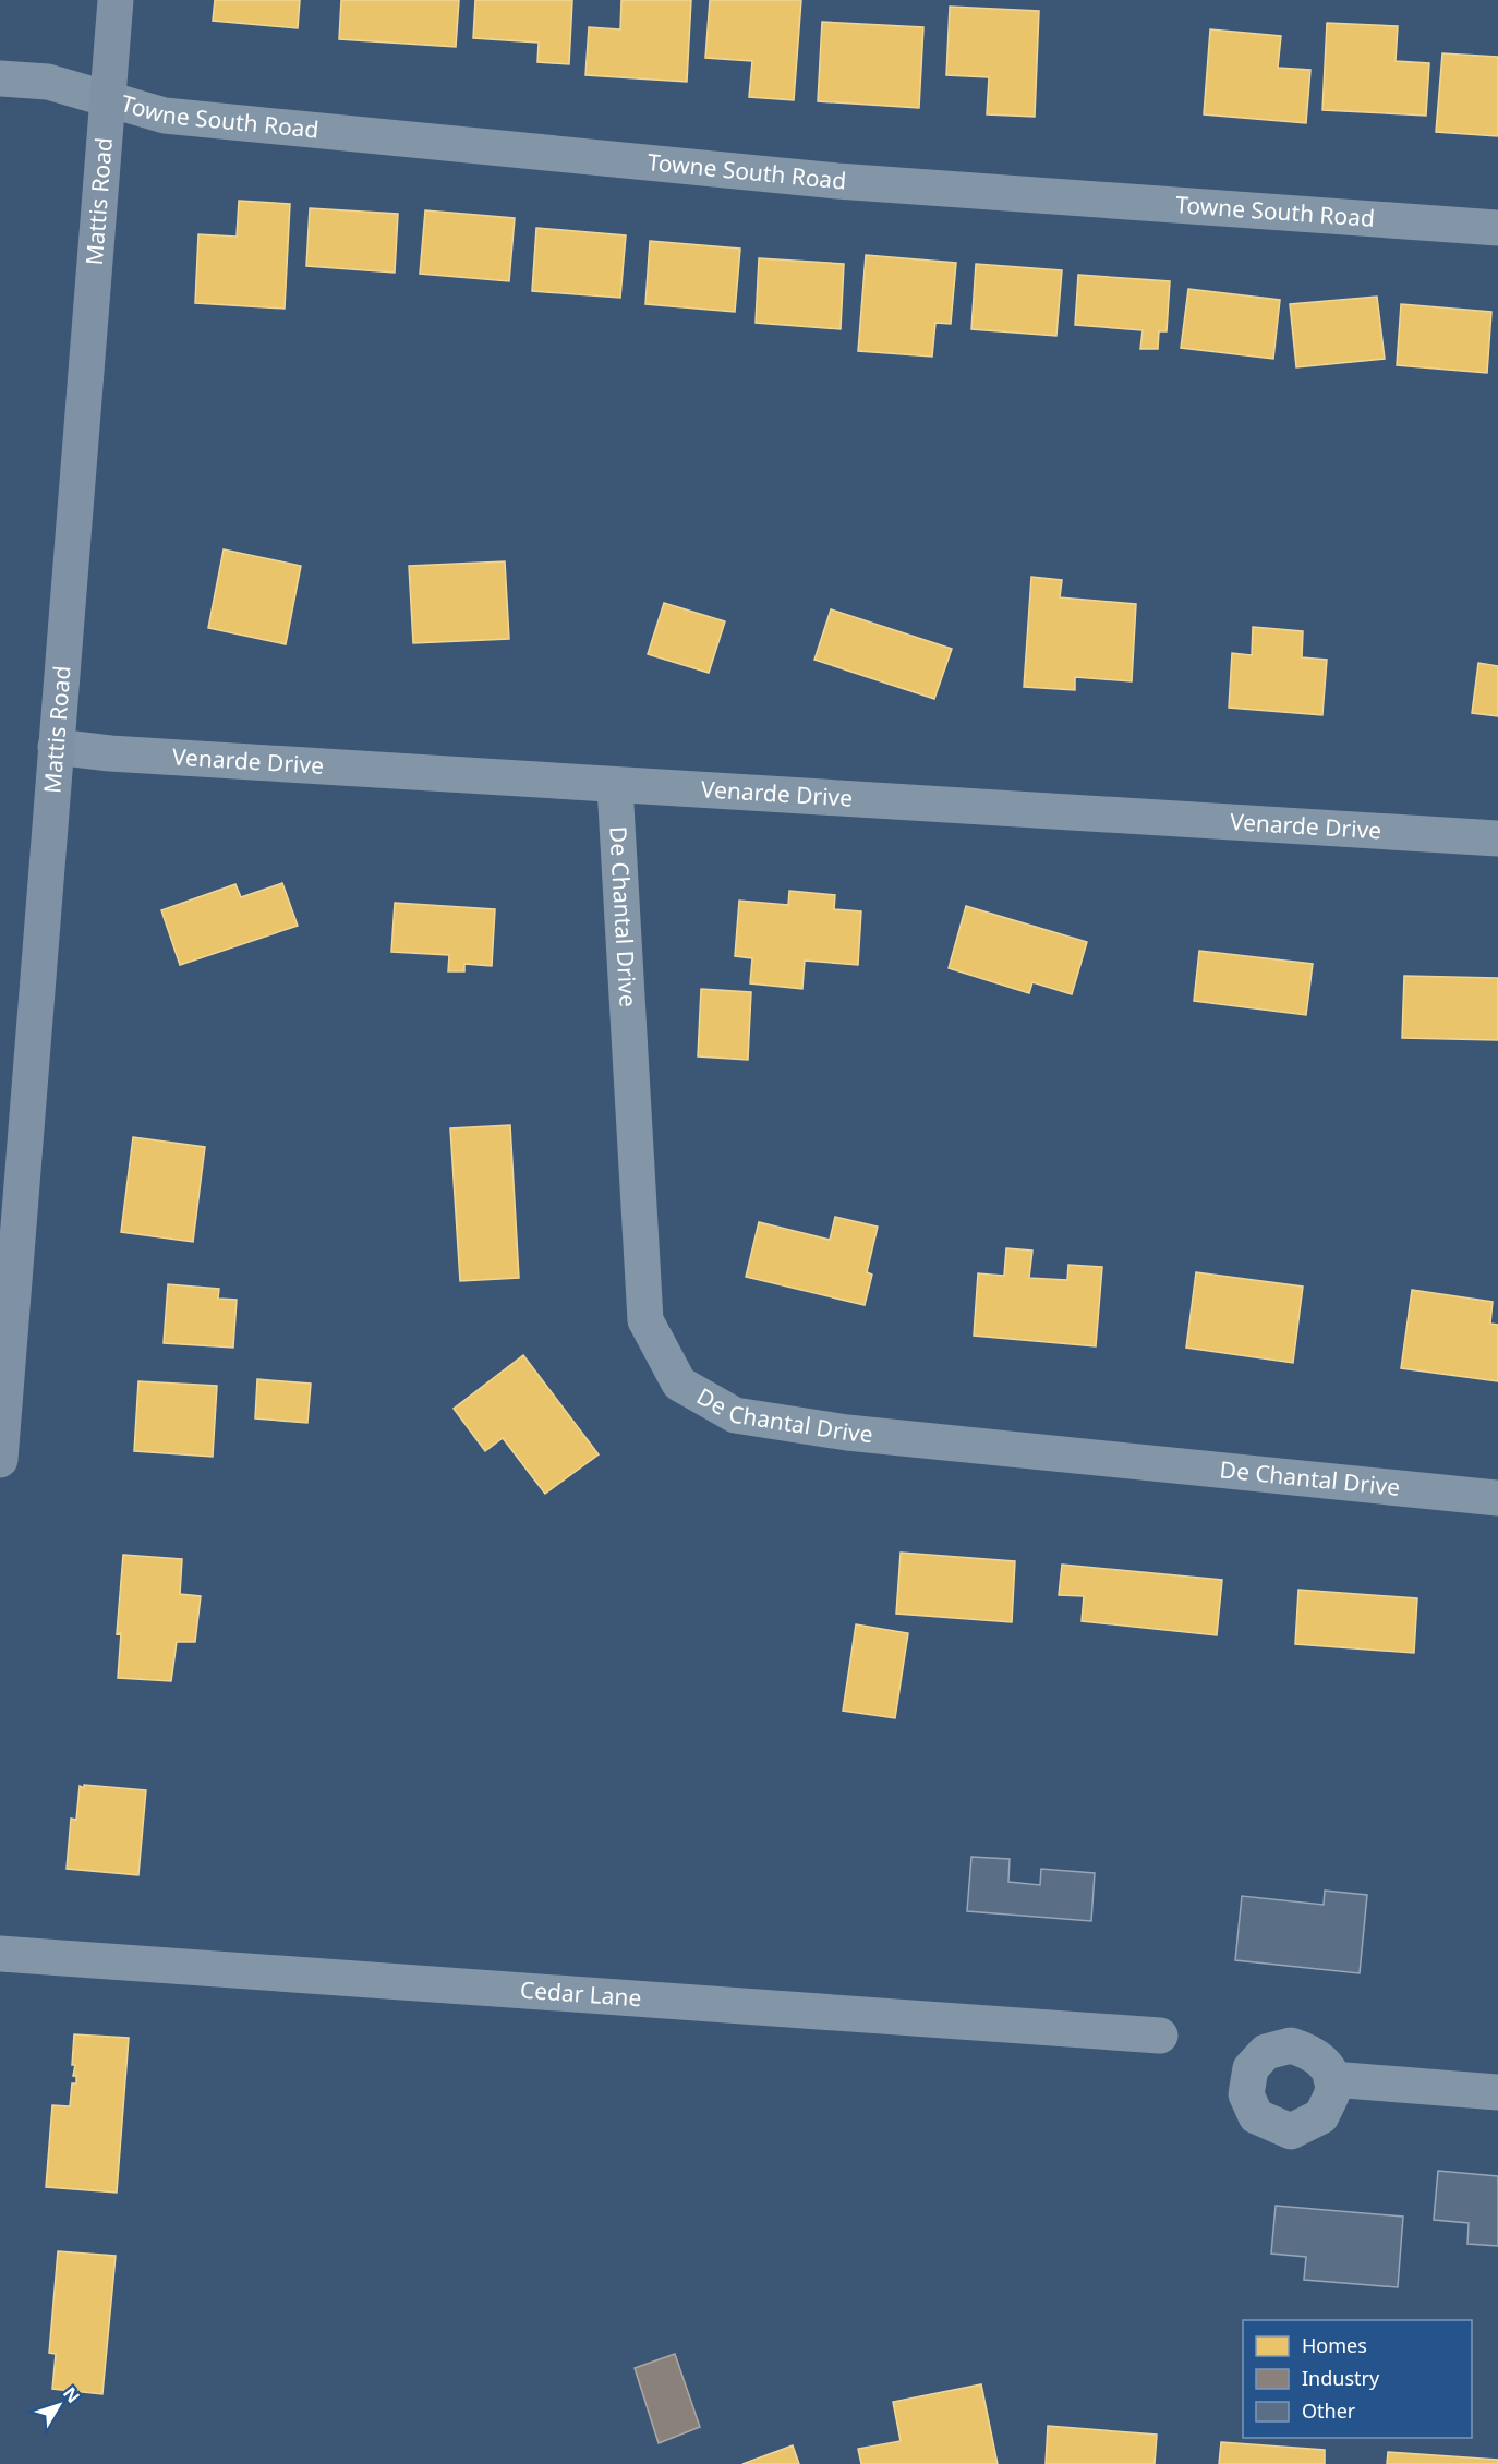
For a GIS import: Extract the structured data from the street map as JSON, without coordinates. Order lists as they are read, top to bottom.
{
  "streets": {
    "main road": ["Mattis Road"],
    "street": [
      "Towne South Road",
      "Venarde Drive",
      "De Chantal Drive",
      "Cedar Lane"
    ]
  },
  "crossings": [
    ["Towne South Road", "Mattis Road"],
    ["Mattis Road", "Venarde Drive"],
    ["Venarde Drive", "De Chantal Drive"]
  ],
  "legend": ["Homes", "Industry", "Other"],
  "north": "top right"
}
